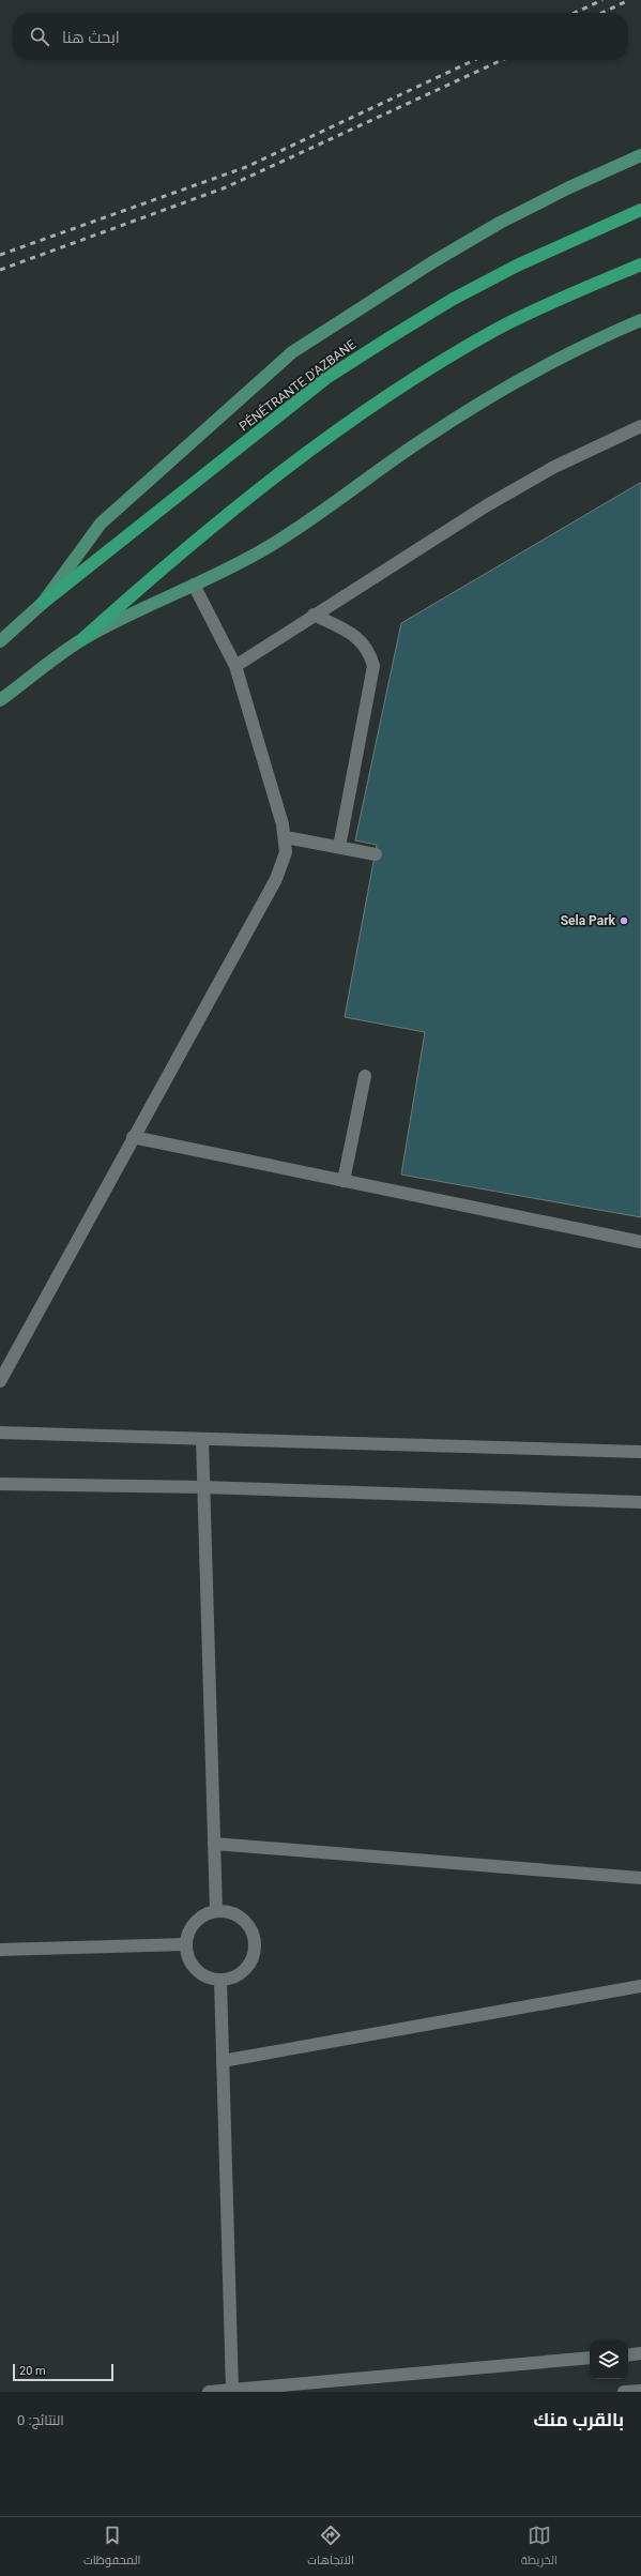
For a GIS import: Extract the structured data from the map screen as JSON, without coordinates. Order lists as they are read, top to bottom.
{
  "streets": {
    "highway": ["PÉNÉTRANTE D'AZBANE"]
  },
  "places": ["Sela Park"],
  "scale_bar": "20 m",
  "page": {
    "search": "ابحث هنا",
    "scale": "20 m",
    "heading": ["بالقرب منك", "النتائج: 0"],
    "nav": ["الخريطة", "الاتجاهات", "المحفوظات"]
  }
}
